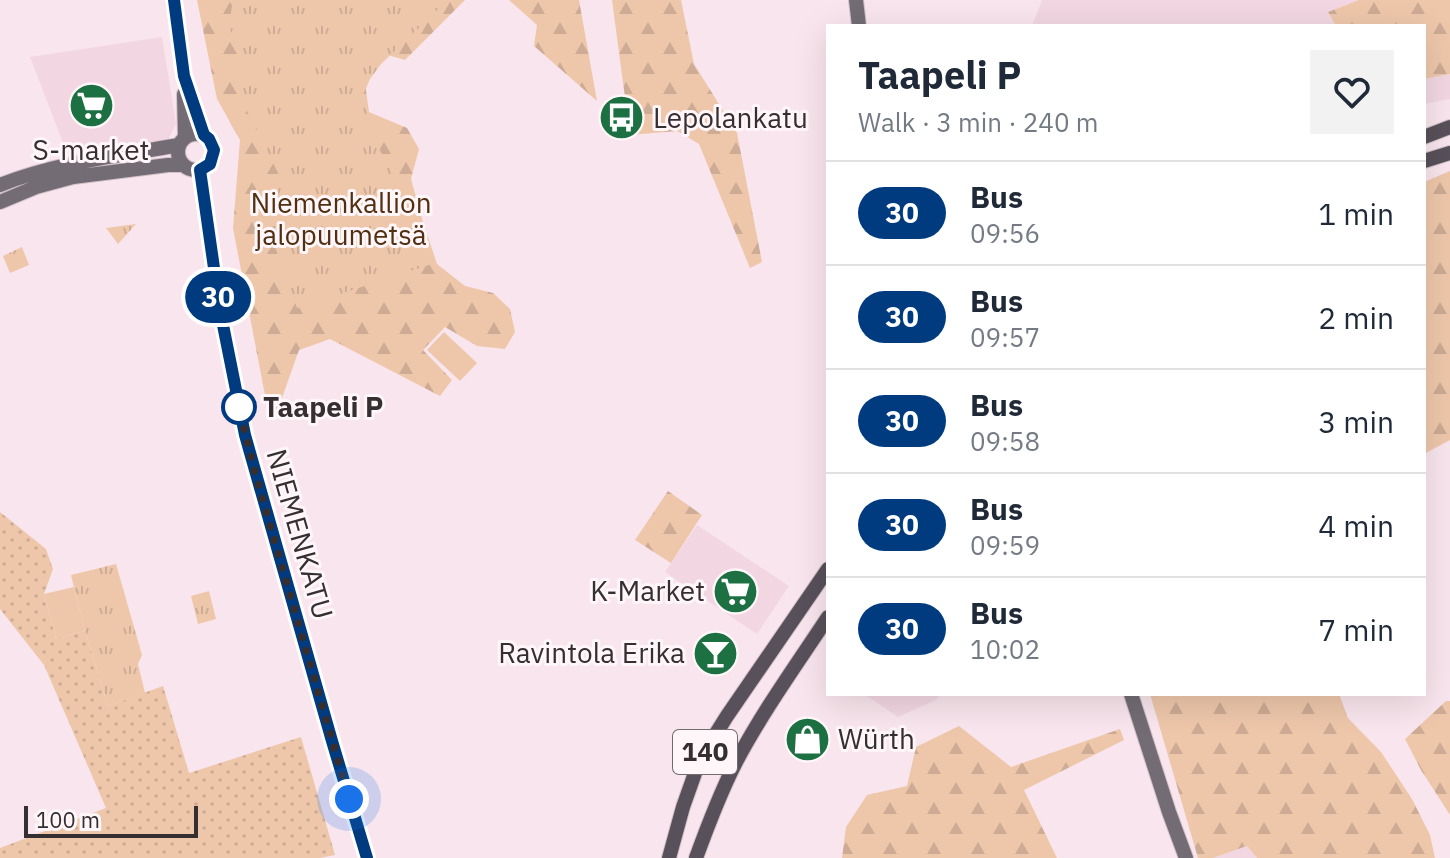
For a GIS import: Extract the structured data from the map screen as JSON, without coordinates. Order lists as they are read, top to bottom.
{
  "streets": {
    "main road": ["140"],
    "street": ["NIEMENKATU"]
  },
  "parks": ["Niemenkallion jalopuumetsä"],
  "places": {
    "supermarket": ["S-market", "K-Market"],
    "bus stop": ["Lepolankatu"],
    "other": ["Taapeli P"],
    "bar": ["Ravintola Erika"],
    "shop": ["Würth"]
  },
  "lines": ["bus line 30"],
  "scale_bar": "100 m",
  "page": {
    "on_map": "30",
    "heading": ["Taapeli P", "Walk · 3 min · 240 m"],
    "list": [
      {
        "mark": "30",
        "name": "Bus",
        "note": "09:56",
        "value": "1 min"
      },
      {
        "mark": "30",
        "name": "Bus",
        "note": "09:57",
        "value": "2 min"
      },
      {
        "mark": "30",
        "name": "Bus",
        "note": "09:58",
        "value": "3 min"
      },
      {
        "mark": "30",
        "name": "Bus",
        "note": "09:59",
        "value": "4 min"
      },
      {
        "mark": "30",
        "name": "Bus",
        "note": "10:02",
        "value": "7 min"
      }
    ],
    "scale": "100 m"
  }
}
